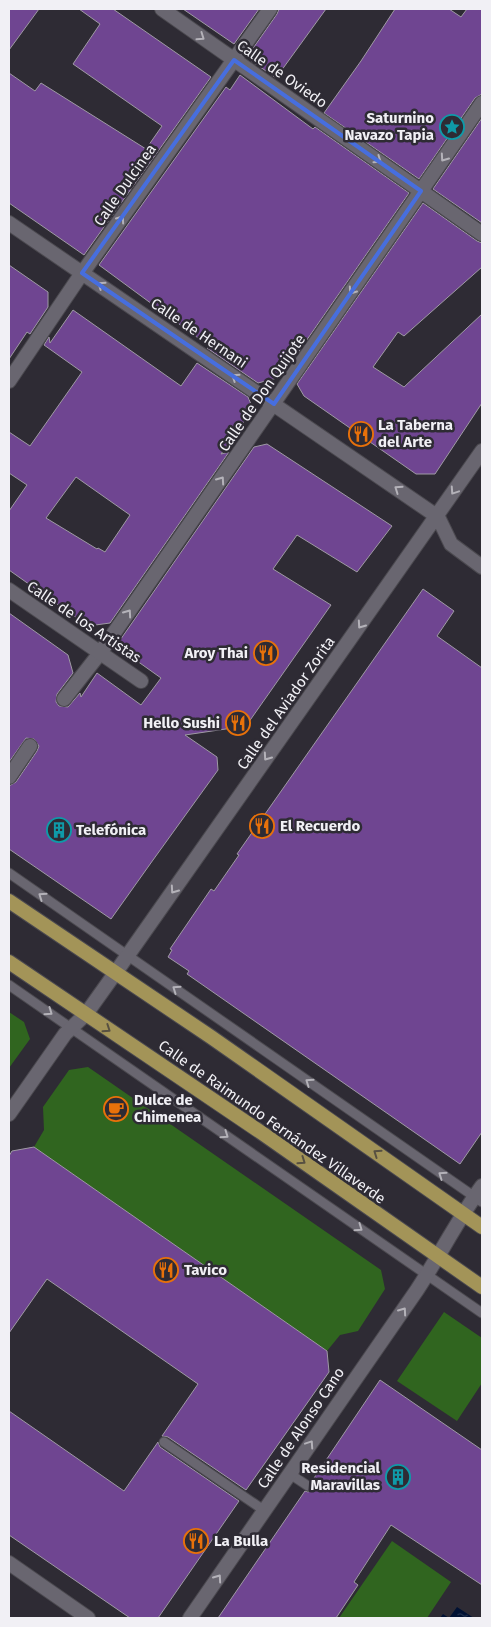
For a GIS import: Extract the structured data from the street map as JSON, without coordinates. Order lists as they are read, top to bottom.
{
  "streets": {
    "main road": ["Calle de Raimundo Fernández Villaverde"],
    "street": [
      "Calle de Oviedo",
      "Calle Dulcinea",
      "Calle de Hernani",
      "Calle de Don Quijote",
      "Calle de los Artistas",
      "Calle del Aviador Zorita",
      "Calle de Alonso Cano"
    ]
  },
  "crossings": [
    ["Calle de Oviedo", "Calle Dulcinea"],
    ["Calle de Oviedo", "Calle de Don Quijote"],
    ["Calle Dulcinea", "Calle de Hernani"],
    ["Calle de Hernani", "Calle de Don Quijote"],
    ["Calle de Hernani", "Calle del Aviador Zorita"],
    ["Calle de Don Quijote", "Calle de los Artistas"],
    ["Calle de Raimundo Fernández Villaverde", "Calle de Alonso Cano"]
  ],
  "one_way": [
    "Calle de Oviedo",
    "Calle Dulcinea",
    "Calle de Hernani",
    "Calle del Aviador Zorita",
    "Calle de Alonso Cano"
  ],
  "places": {
    "place": ["Saturnino Navazo Tapia"],
    "restaurant": [
      "La Taberna del Arte",
      "Aroy Thai",
      "Hello Sushi",
      "El Recuerdo",
      "Tavico",
      "La Bulla"
    ],
    "building": ["Telefónica", "Residencial Maravillas"],
    "cafe": ["Dulce de Chimenea"]
  }
}
